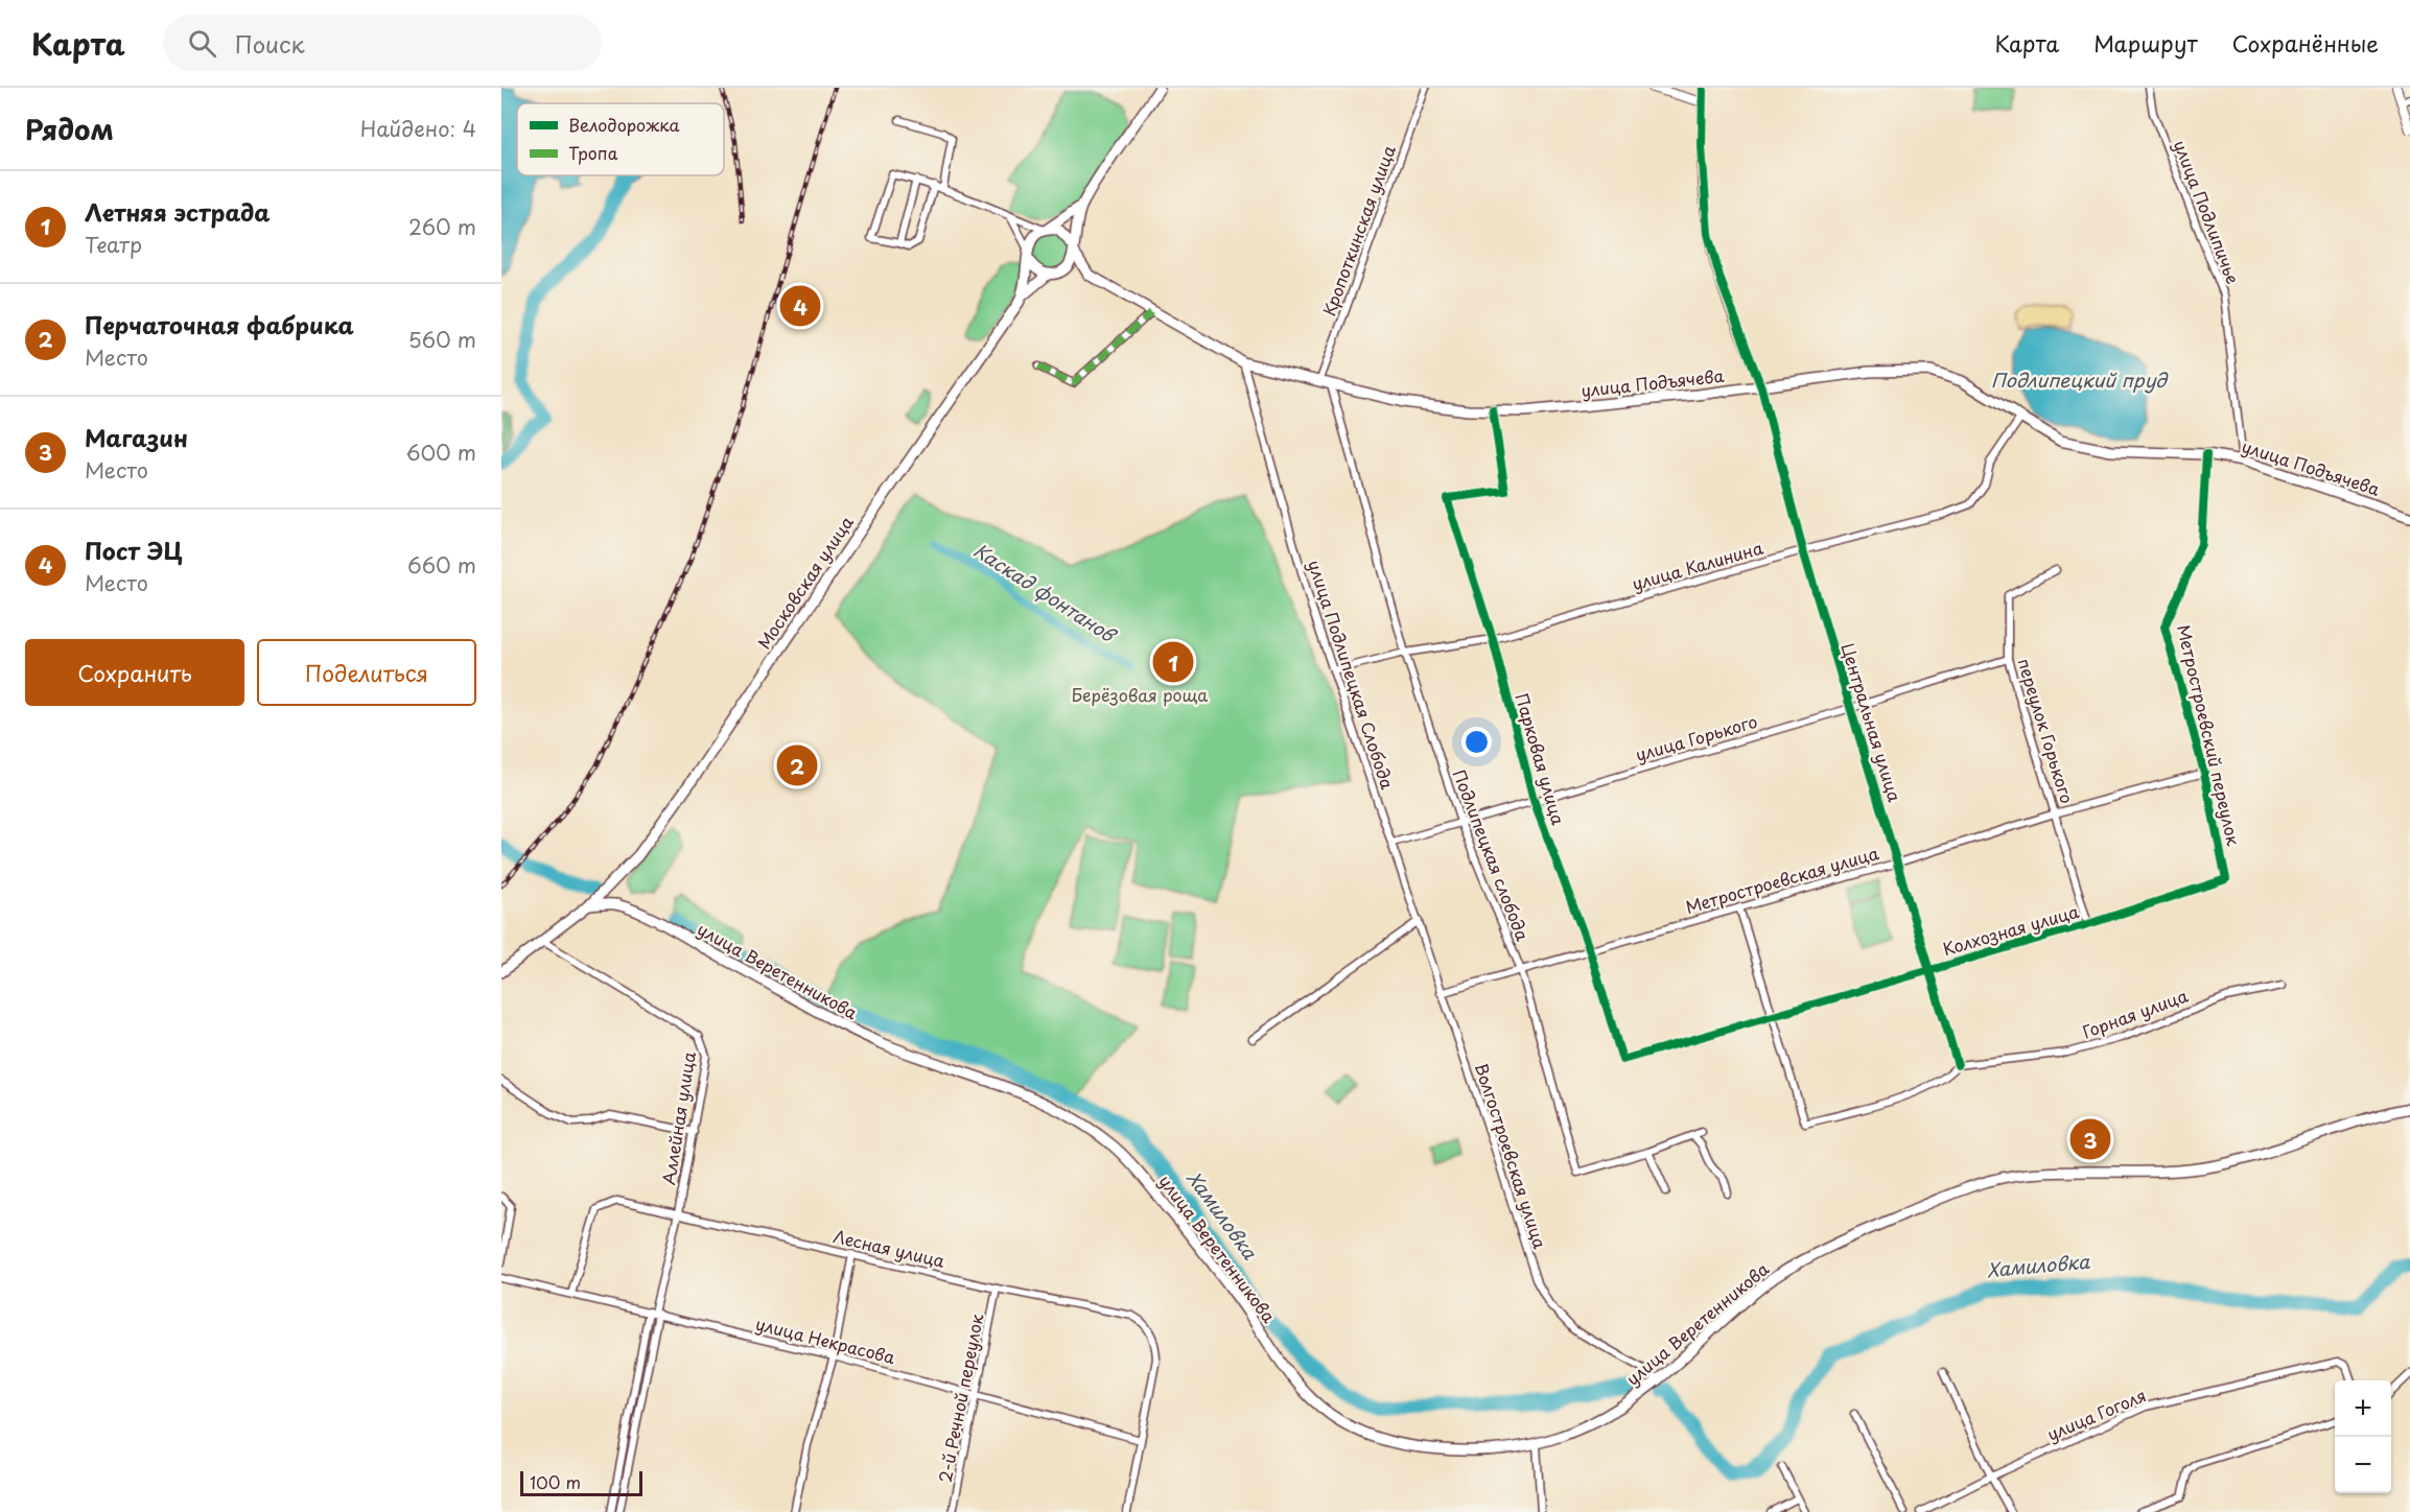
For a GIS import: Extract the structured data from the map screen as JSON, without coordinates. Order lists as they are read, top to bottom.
{
  "streets": {
    "main road": ["улица Подъячева", "Московская улица", "улица Веретенникова"],
    "street": [
      "улица Подлипичье",
      "Кропоткинская улица",
      "улица Калинина",
      "улица Подлипецкая Слобода",
      "Центральная улица",
      "переулок Горького",
      "Метростроевский переулок",
      "улица Горького",
      "Парковая улица",
      "Подлипецкая слобода",
      "Метростроевская улица",
      "Колхозная улица",
      "Горная улица",
      "Аллейная улица",
      "Волгостроевская улица",
      "Лесная улица",
      "улица Некрасова",
      "2-й Речной переулок",
      "улица Гоголя"
    ]
  },
  "crossings": [
    ["улица Подлипичье", "улица Подъячева"],
    ["Кропоткинская улица", "улица Подъячева"],
    ["улица Подъячева", "улица Калинина"],
    ["улица Подъячева", "Московская улица"],
    ["улица Подъячева", "улица Подлипецкая Слобода"],
    ["улица Подъячева", "Центральная улица"],
    ["улица Подъячева", "Метростроевский переулок"],
    ["улица Подъячева", "Парковая улица"],
    ["улица Подъячева", "Подлипецкая слобода"],
    ["улица Калинина", "улица Подлипецкая Слобода"],
    ["улица Калинина", "Центральная улица"],
    ["улица Калинина", "Парковая улица"],
    ["улица Калинина", "Подлипецкая слобода"],
    ["Московская улица", "улица Веретенникова"],
    ["Московская улица", "Аллейная улица"],
    ["улица Подлипецкая Слобода", "улица Горького"],
    ["улица Подлипецкая Слобода", "Метростроевская улица"],
    ["улица Подлипецкая Слобода", "Волгостроевская улица"],
    ["Центральная улица", "улица Горького"],
    ["Центральная улица", "Метростроевская улица"],
    ["Центральная улица", "Колхозная улица"],
    ["Центральная улица", "Горная улица"],
    ["переулок Горького", "улица Горького"],
    ["переулок Горького", "Метростроевская улица"],
    ["переулок Горького", "Колхозная улица"],
    ["Метростроевский переулок", "Метростроевская улица"],
    ["Метростроевский переулок", "Колхозная улица"],
    ["улица Горького", "Парковая улица"],
    ["улица Горького", "Подлипецкая слобода"],
    ["Парковая улица", "Метростроевская улица"],
    ["Парковая улица", "Колхозная улица"],
    ["Подлипецкая слобода", "Метростроевская улица"],
    ["Метростроевская улица", "Волгостроевская улица"],
    ["улица Веретенникова", "Волгостроевская улица"],
    ["Аллейная улица", "Лесная улица"],
    ["Аллейная улица", "улица Некрасова"],
    ["Лесная улица", "улица Некрасова"],
    ["Лесная улица", "2-й Речной переулок"],
    ["улица Некрасова", "2-й Речной переулок"]
  ],
  "water": ["Подлипецкий пруд", "Каскад фонтанов", "Хамиловка"],
  "parks": ["Берёзовая роща"],
  "legend": ["Велодорожка", "Тропа"],
  "scale_bar": "100 m",
  "page": {
    "header": "Карта",
    "search": "Поиск",
    "nav": ["Карта", "Маршрут", "Сохранённые"],
    "heading": ["Рядом", "Найдено: 4"],
    "list": [
      {
        "mark": "1",
        "name": "Летняя эстрада",
        "note": "Театр",
        "value": "260 m"
      },
      {
        "mark": "2",
        "name": "Перчаточная фабрика",
        "note": "Место",
        "value": "560 m"
      },
      {
        "mark": "3",
        "name": "Магазин",
        "note": "Место",
        "value": "600 m"
      },
      {
        "mark": "4",
        "name": "Пост ЭЦ",
        "note": "Место",
        "value": "660 m"
      }
    ],
    "pins": [
      "4",
      "1",
      "2",
      "3"
    ],
    "buttons": ["Сохранить", "Поделиться"],
    "map_buttons": ["+", "−"],
    "scale": "100 m"
  }
}
